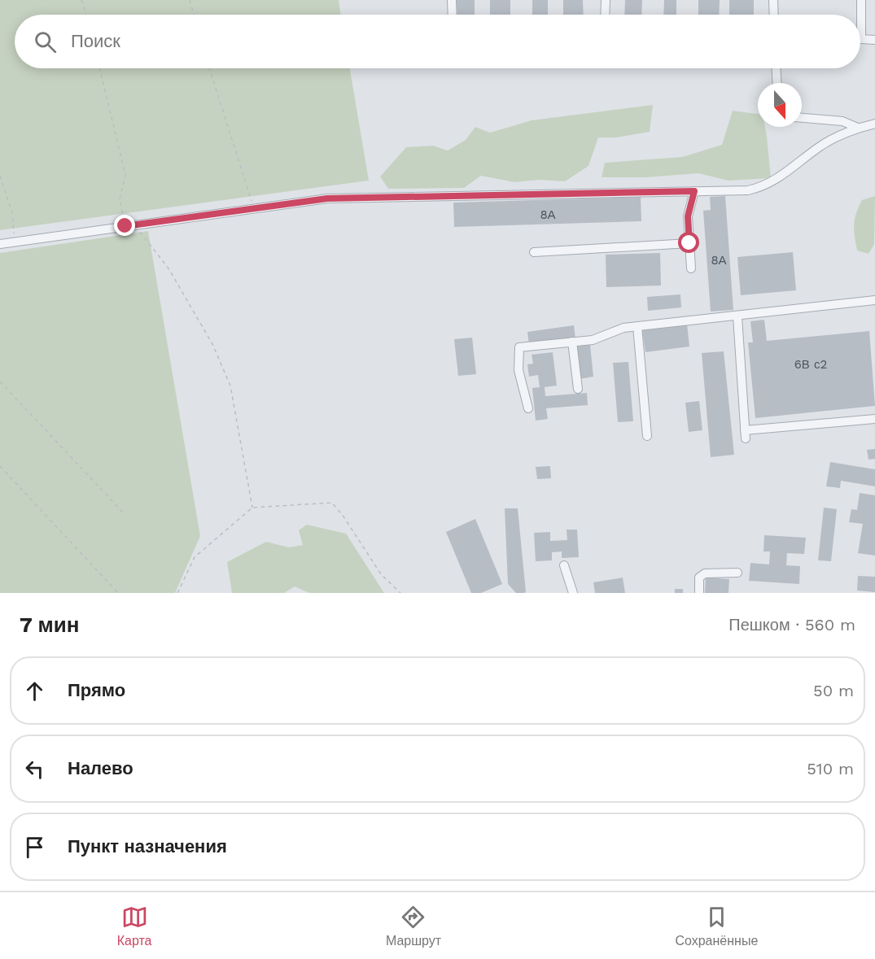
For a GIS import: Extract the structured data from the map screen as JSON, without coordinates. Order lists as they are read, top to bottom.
{
  "house_numbers": ["8А", "8А", "6В с2"],
  "north": "bottom",
  "page": {
    "search": "Поиск",
    "heading": ["7 мин", "Пешком · 560 m"],
    "list": [
      ["Прямо", "50 m"],
      ["Налево", "510 m"],
      "Пункт назначения"
    ],
    "nav": ["Карта", "Маршрут", "Сохранённые"]
  }
}
